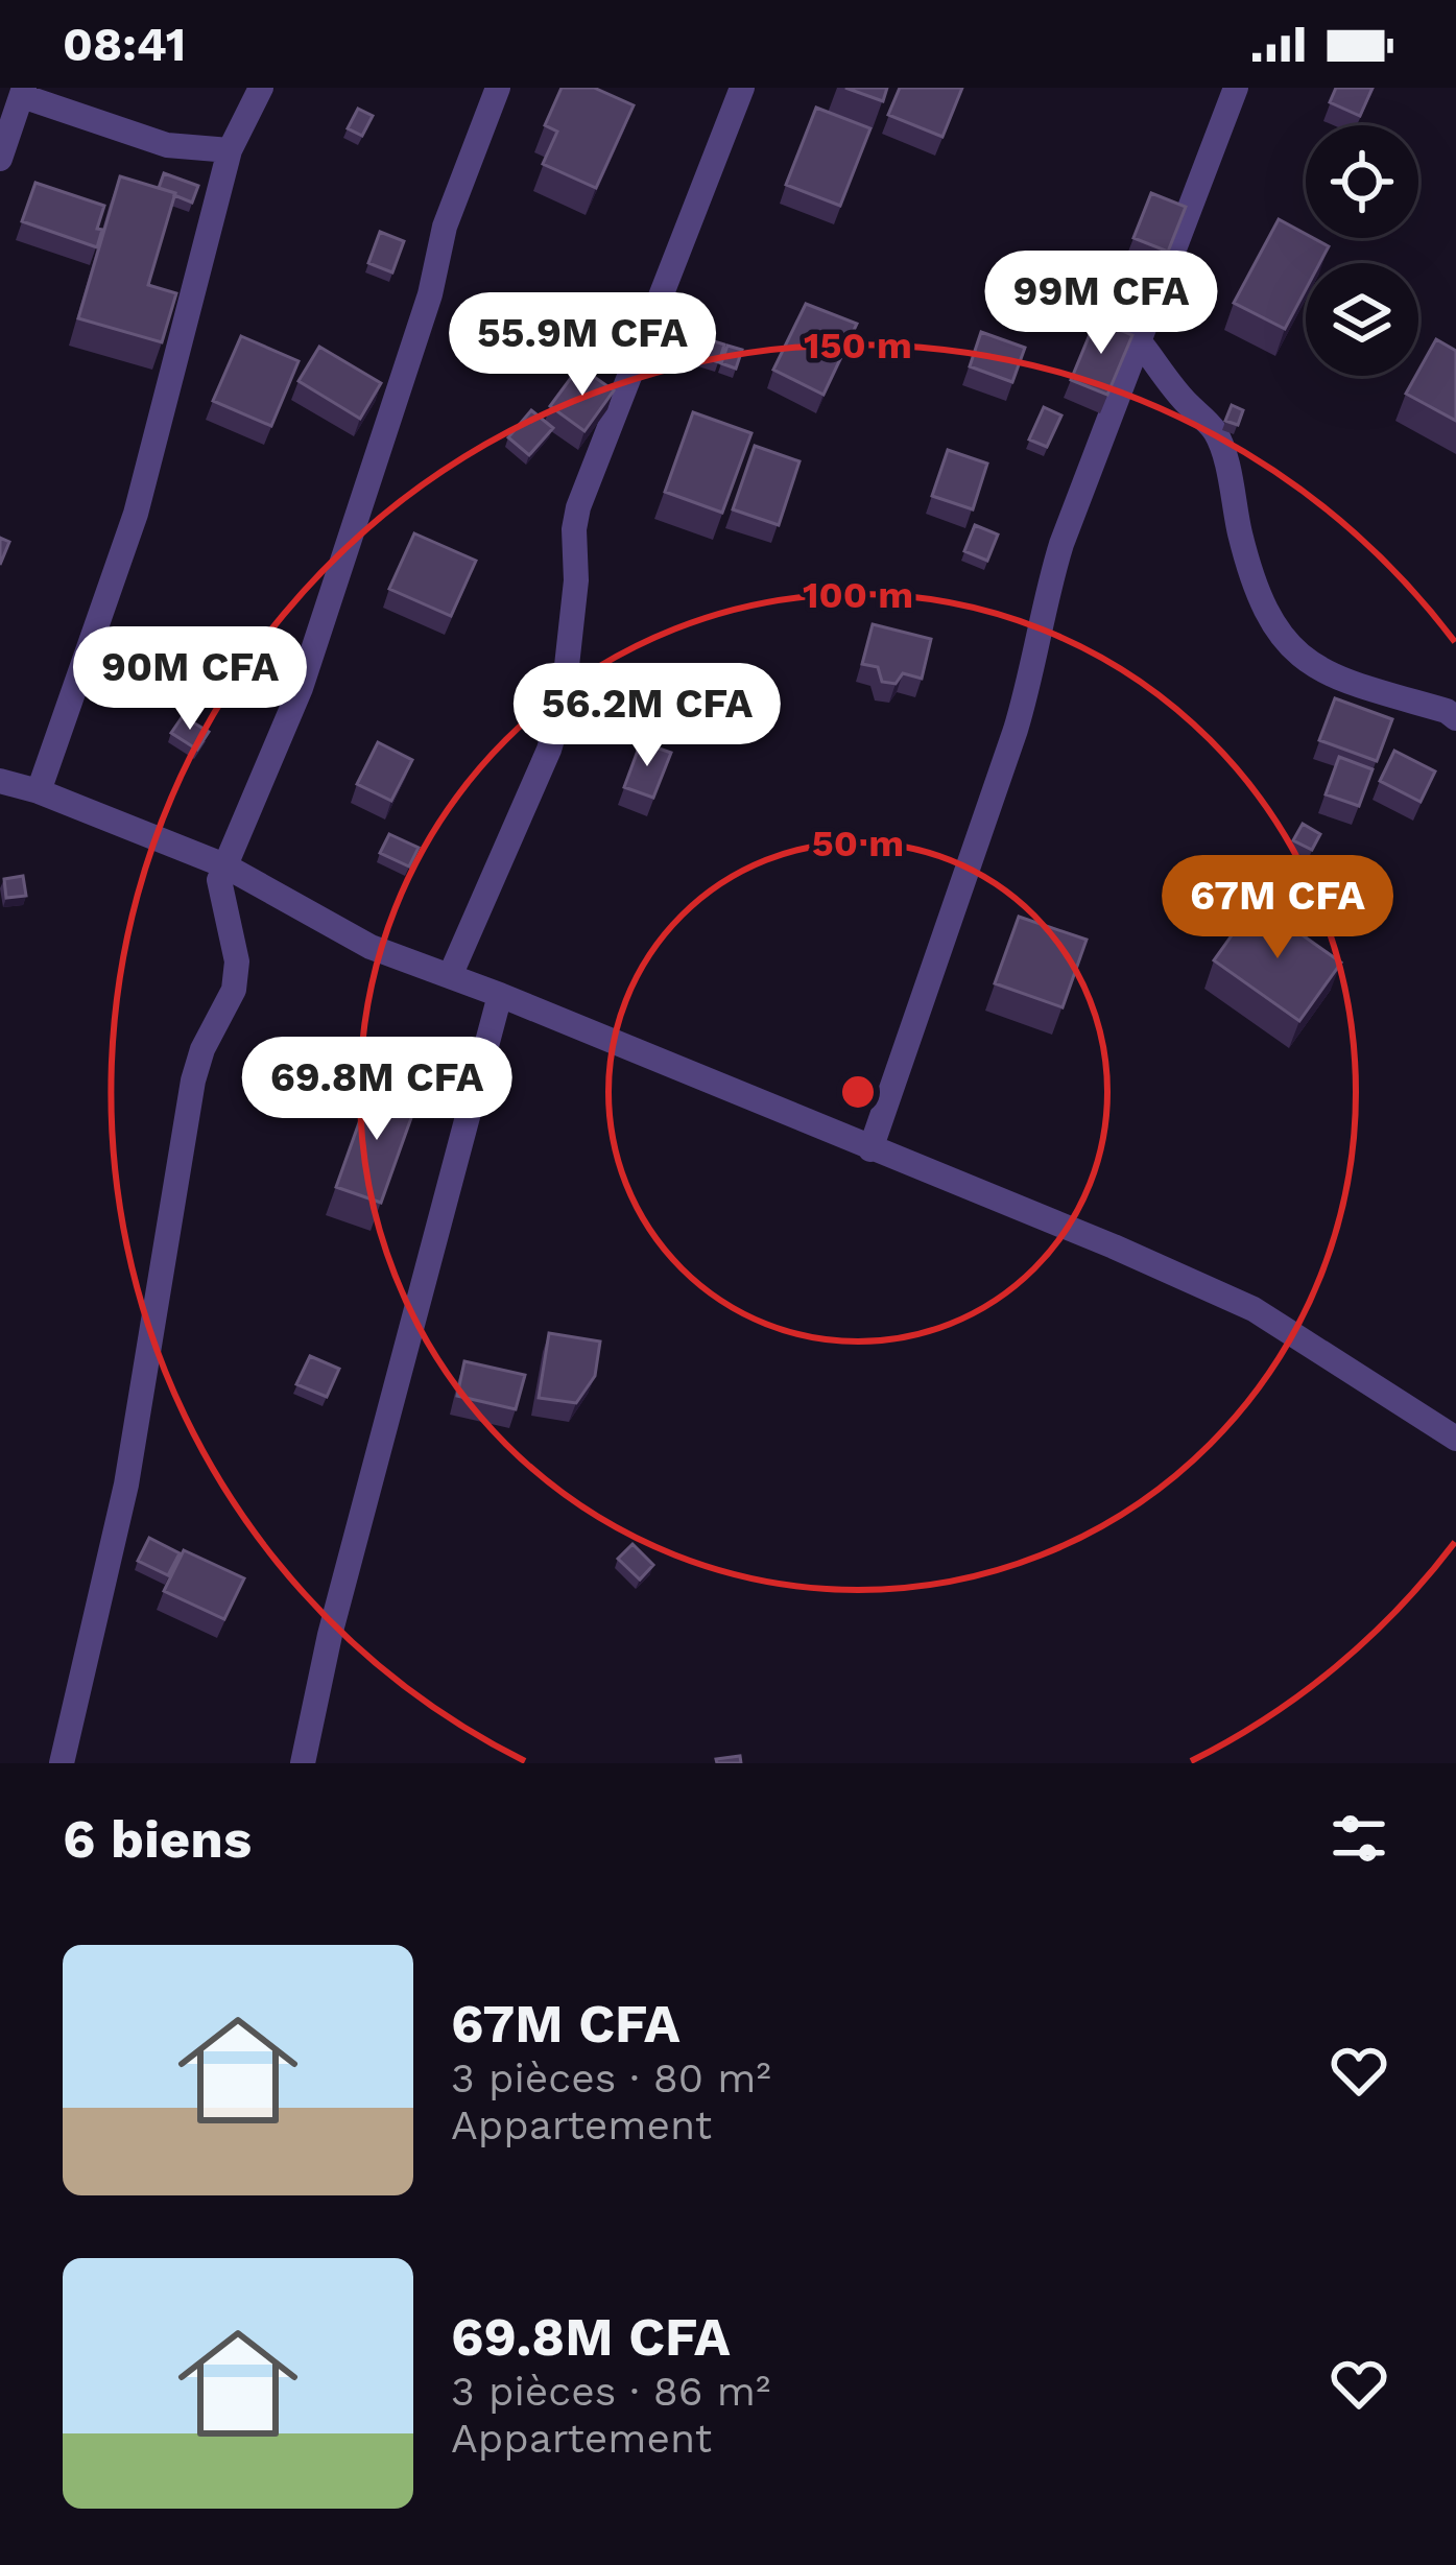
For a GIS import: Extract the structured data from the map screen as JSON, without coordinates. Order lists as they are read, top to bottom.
{
  "page": {
    "status": "08:41",
    "price": [
      "99M CFA",
      "55.9M CFA",
      "90M CFA",
      "56.2M CFA",
      "67M CFA",
      "69.8M CFA"
    ],
    "heading": "6 biens",
    "list": [
      {
        "name": "67M CFA",
        "note": "3 pièces · 80 m² · Appartement"
      },
      {
        "name": "69.8M CFA",
        "note": "3 pièces · 86 m² · Appartement"
      }
    ]
  },
  "rings": ["150 m", "100 m", "50 m"]
}
